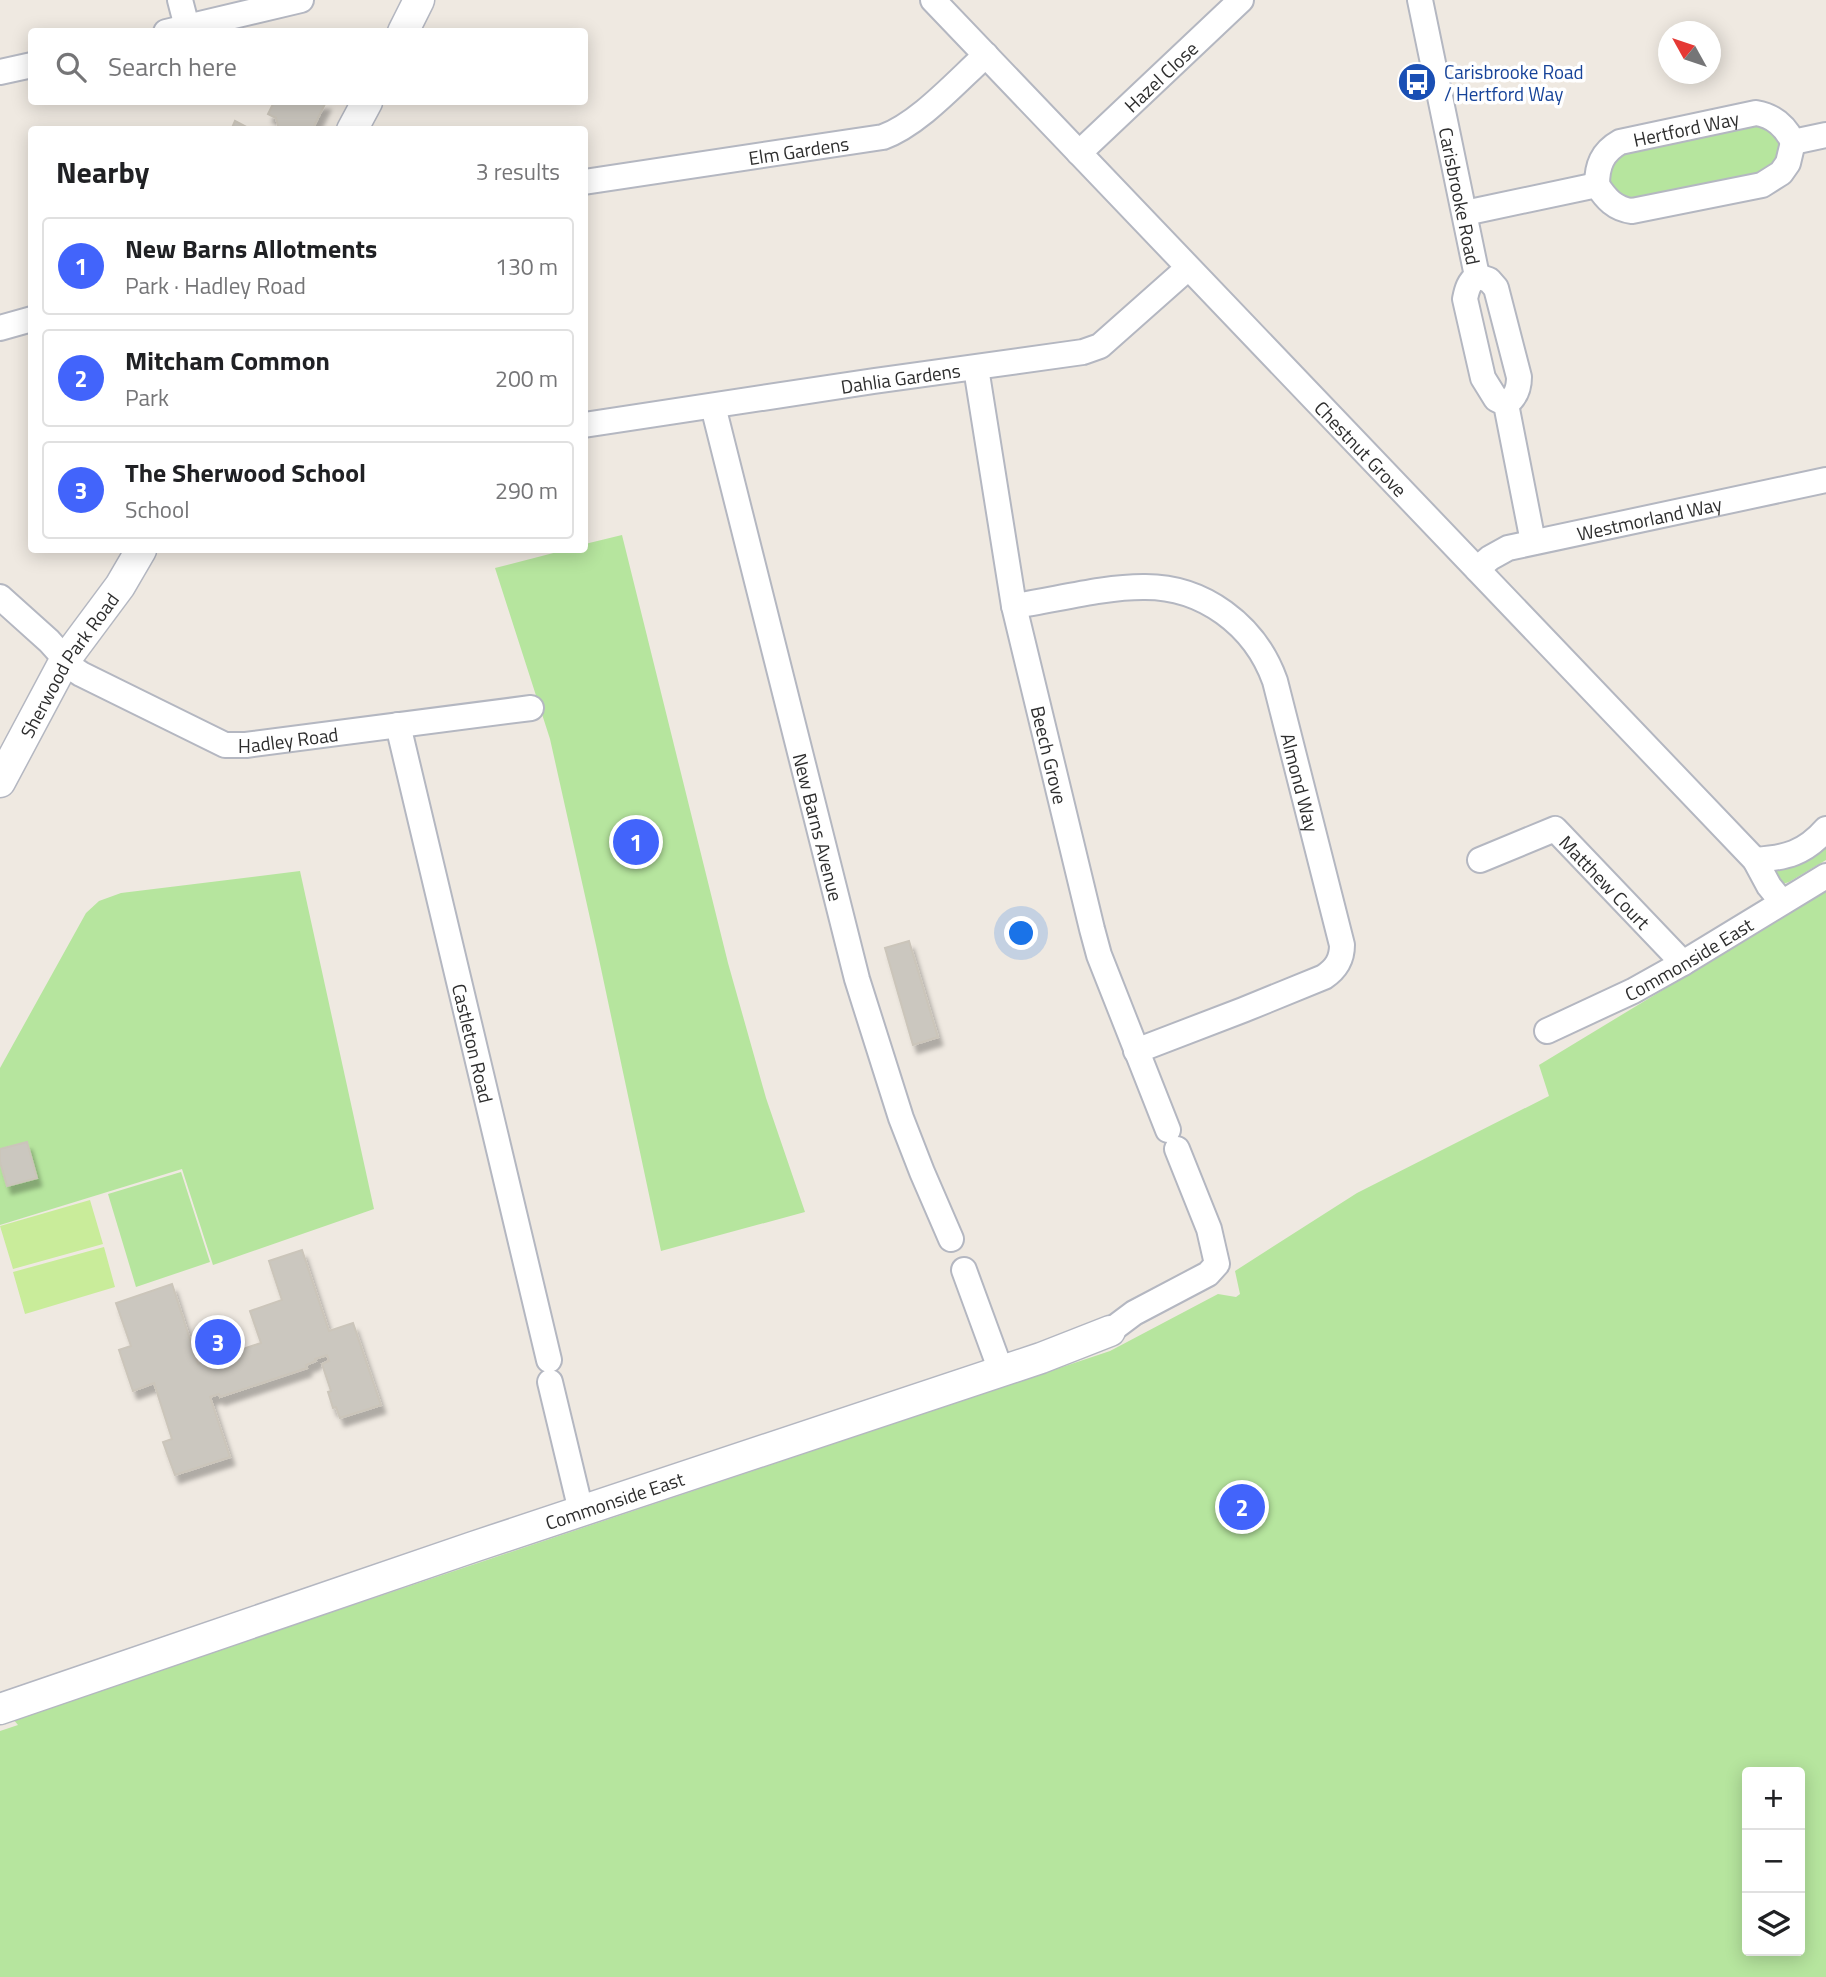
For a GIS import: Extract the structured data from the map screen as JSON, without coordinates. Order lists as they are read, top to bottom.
{
  "streets": {
    "street": [
      "Hazel Close",
      "Hertford Way",
      "Elm Gardens",
      "Carisbrooke Road",
      "Dahlia Gardens",
      "Chestnut Grove",
      "Westmorland Way",
      "Sherwood Park Road",
      "Hadley Road",
      "Beech Grove",
      "Almond Way",
      "New Barns Avenue",
      "Matthew Court",
      "Commonside East",
      "Castleton Road"
    ]
  },
  "crossings": [
    ["Hazel Close", "Chestnut Grove"],
    ["Elm Gardens", "Chestnut Grove"],
    ["Dahlia Gardens", "Chestnut Grove"],
    ["Dahlia Gardens", "Beech Grove"],
    ["Dahlia Gardens", "New Barns Avenue"],
    ["Chestnut Grove", "Westmorland Way"],
    ["Chestnut Grove", "Commonside East"],
    ["Sherwood Park Road", "Hadley Road"],
    ["Hadley Road", "Castleton Road"],
    ["Beech Grove", "Almond Way"],
    ["Beech Grove", "Commonside East"],
    ["Matthew Court", "Commonside East"],
    ["Commonside East", "Castleton Road"]
  ],
  "places": {
    "bus stop": ["Carisbrooke Road / Hertford Way"]
  },
  "north": "top left",
  "page": {
    "search": "Search here",
    "heading": ["Nearby", "3 results"],
    "list": [
      {
        "mark": "1",
        "name": "New Barns Allotments",
        "note": "Park · Hadley Road",
        "value": "130 m"
      },
      {
        "mark": "2",
        "name": "Mitcham Common",
        "note": "Park",
        "value": "200 m"
      },
      {
        "mark": "3",
        "name": "The Sherwood School",
        "note": "School",
        "value": "290 m"
      }
    ],
    "pins": ["1", "3", "2"],
    "map_buttons": ["+", "−"]
  }
}
